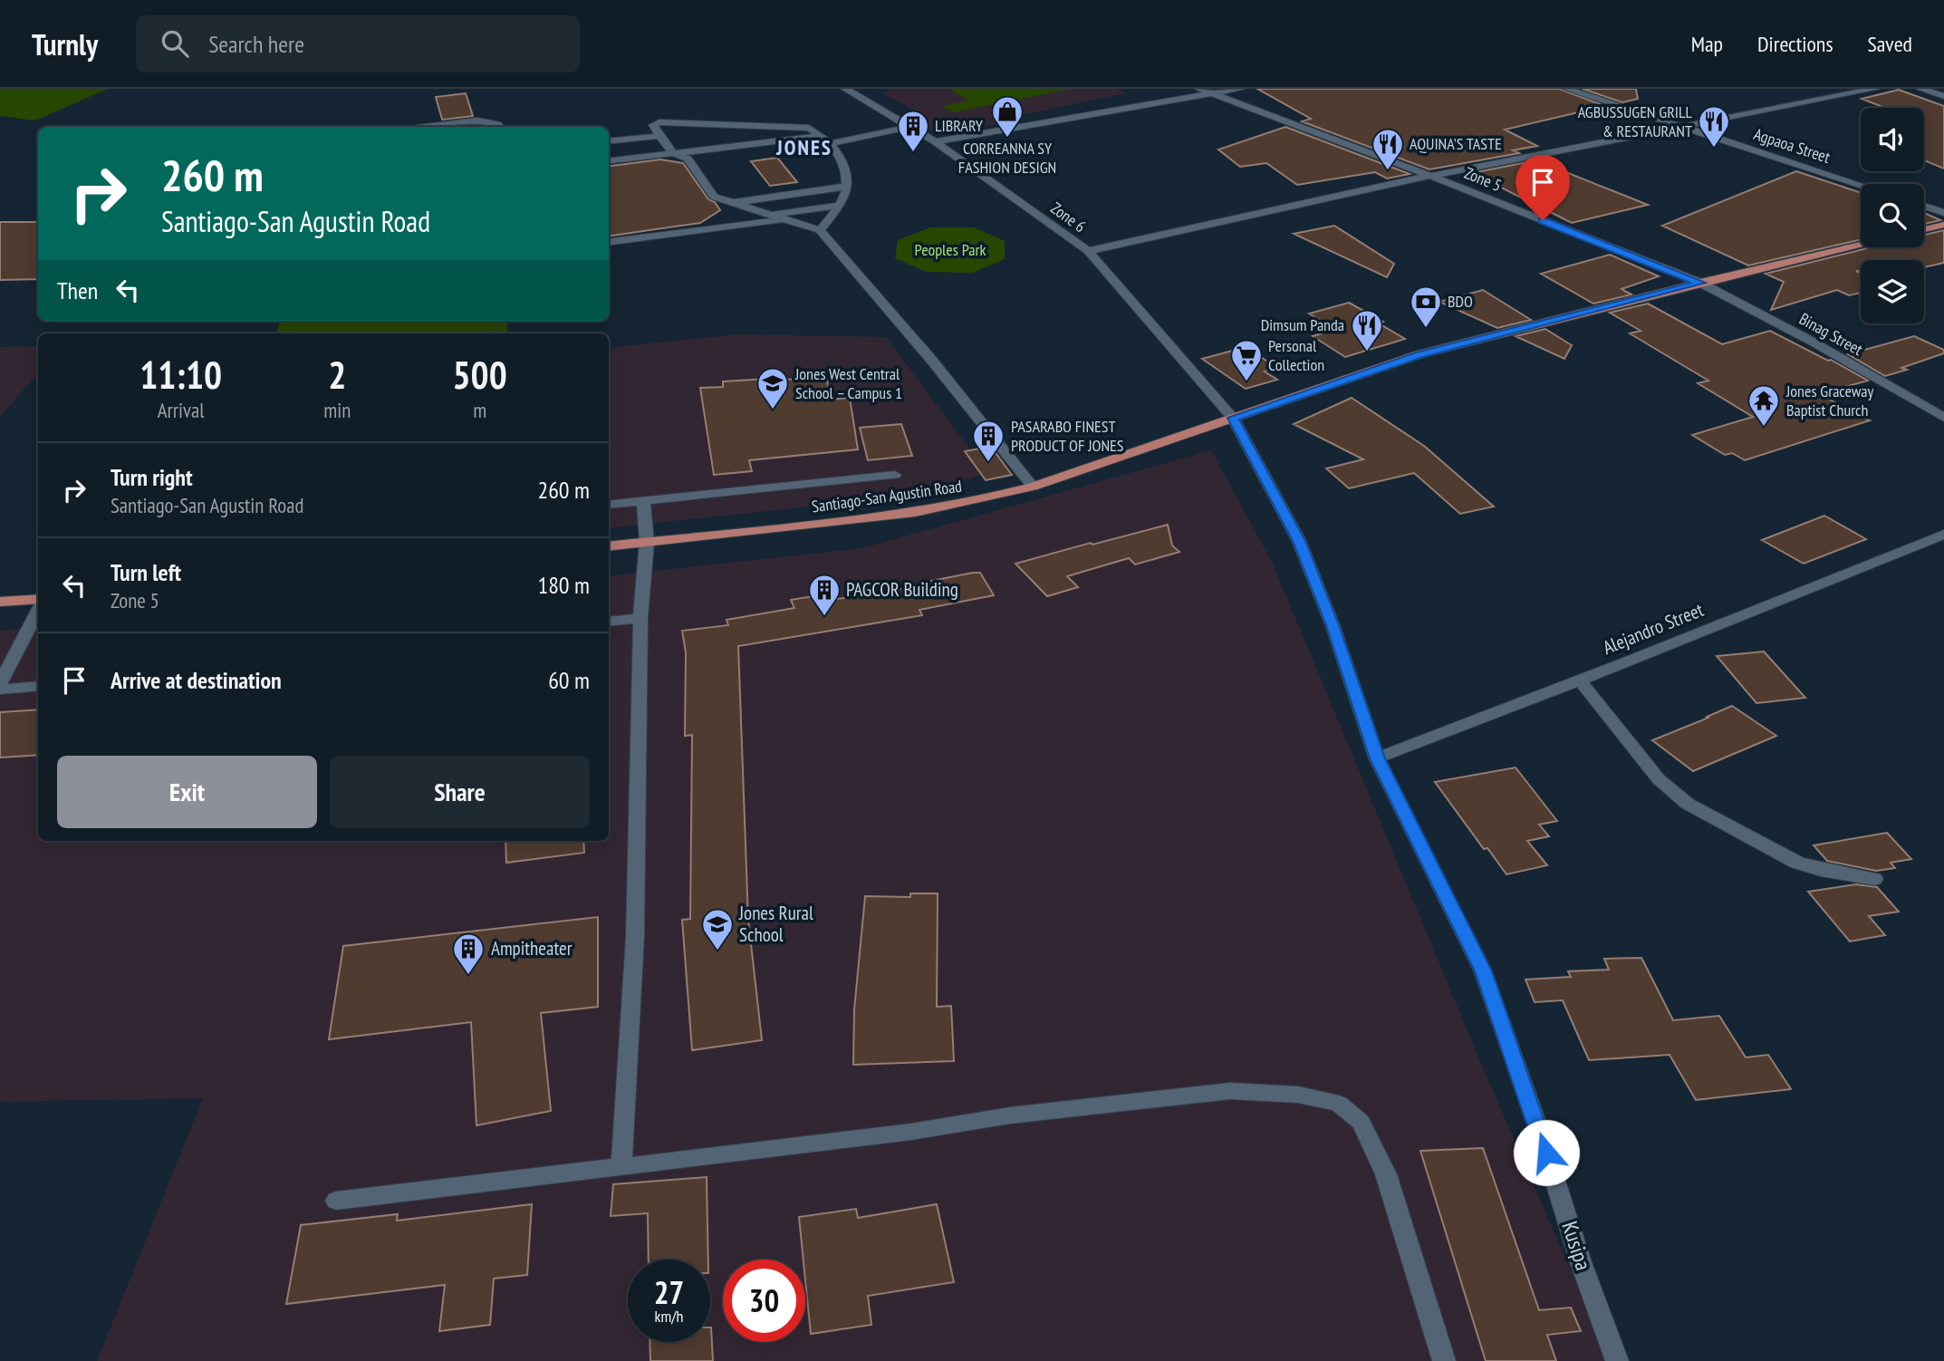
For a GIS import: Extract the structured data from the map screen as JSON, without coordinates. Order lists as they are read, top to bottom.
{
  "streets": {
    "main road": ["Santiago-San Agustin Road"],
    "street": [
      "Agpaoa Street",
      "Zone 5",
      "Zone 6",
      "Binag Street",
      "Alejandro Street",
      "Kusipa"
    ]
  },
  "crossings": [
    ["Zone 5", "Binag Street"],
    ["Zone 5", "Santiago-San Agustin Road"],
    ["Zone 6", "Santiago-San Agustin Road"],
    ["Zone 6", "Alejandro Street"],
    ["Zone 6", "Kusipa"],
    ["Binag Street", "Santiago-San Agustin Road"],
    ["Alejandro Street", "Kusipa"]
  ],
  "districts": ["JONES"],
  "parks": ["Peoples Park"],
  "places": {
    "shop": ["CORREANNA SY FASHION DESIGN"],
    "restaurant": ["AGBUSSUGEN GRILL & RESTAURANT", "AQUINA'S TASTE", "Dimsum Panda"],
    "building": [
      "LIBRARY",
      "PASARABO FINEST PRODUCT OF JONES",
      "PAGCOR Building",
      "Ampitheater"
    ],
    "bank": ["BDO"],
    "supermarket": ["Personal Collection"],
    "school or university": ["Jones West Central School – Campus 1", "Jones Rural School"],
    "temple": ["Jones Graceway Baptist Church"]
  },
  "page": {
    "header": "Turnly",
    "search": "Search here",
    "nav": ["Map", "Directions", "Saved"],
    "turn": ["260 m", "Santiago-San Agustin Road"],
    "then": "Then",
    "eta": [
      "11:10",
      "Arrival",
      "2",
      "min",
      "500",
      "m"
    ],
    "list": [
      {
        "name": "Turn right",
        "note": "Santiago-San Agustin Road",
        "value": "260 m"
      },
      {
        "name": "Turn left",
        "note": "Zone 5",
        "value": "180 m"
      },
      {
        "name": "Arrive at destination",
        "value": "60 m"
      }
    ],
    "buttons": ["Exit", "Share"],
    "speed": "27 km/h",
    "limit": "30"
  }
}
